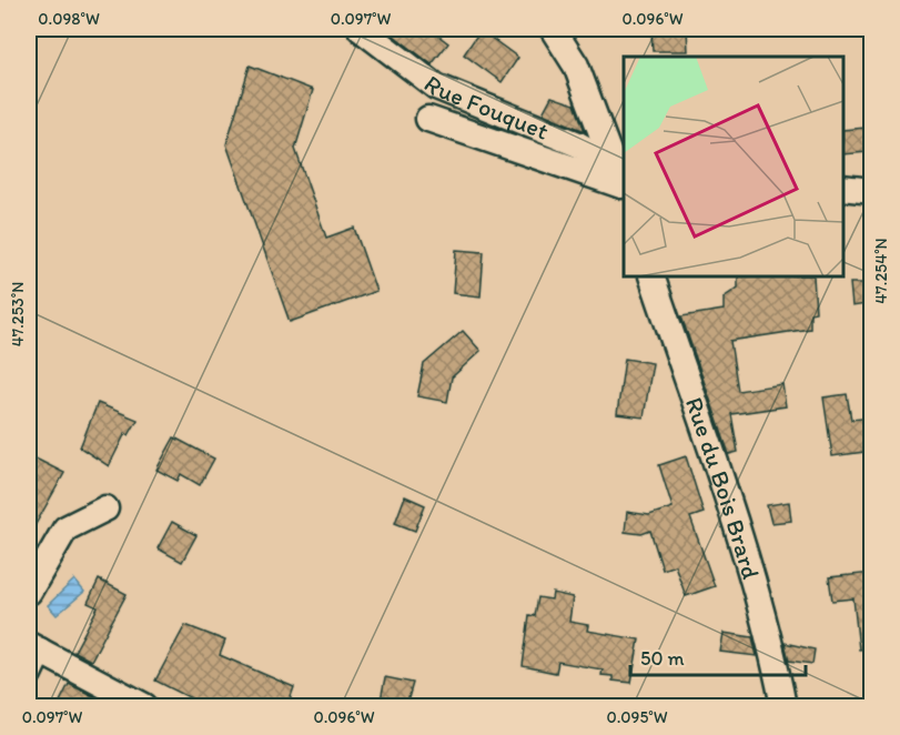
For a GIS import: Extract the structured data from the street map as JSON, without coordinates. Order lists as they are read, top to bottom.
{
  "streets": {
    "street": ["Rue Fouquet", "Rue du Bois Brard"]
  },
  "scale_bar": "50 m",
  "coordinates": [
    "0.098°W",
    "0.097°W",
    "0.096°W",
    "47.254°N",
    "47.253°N",
    "0.095°W"
  ]
}
